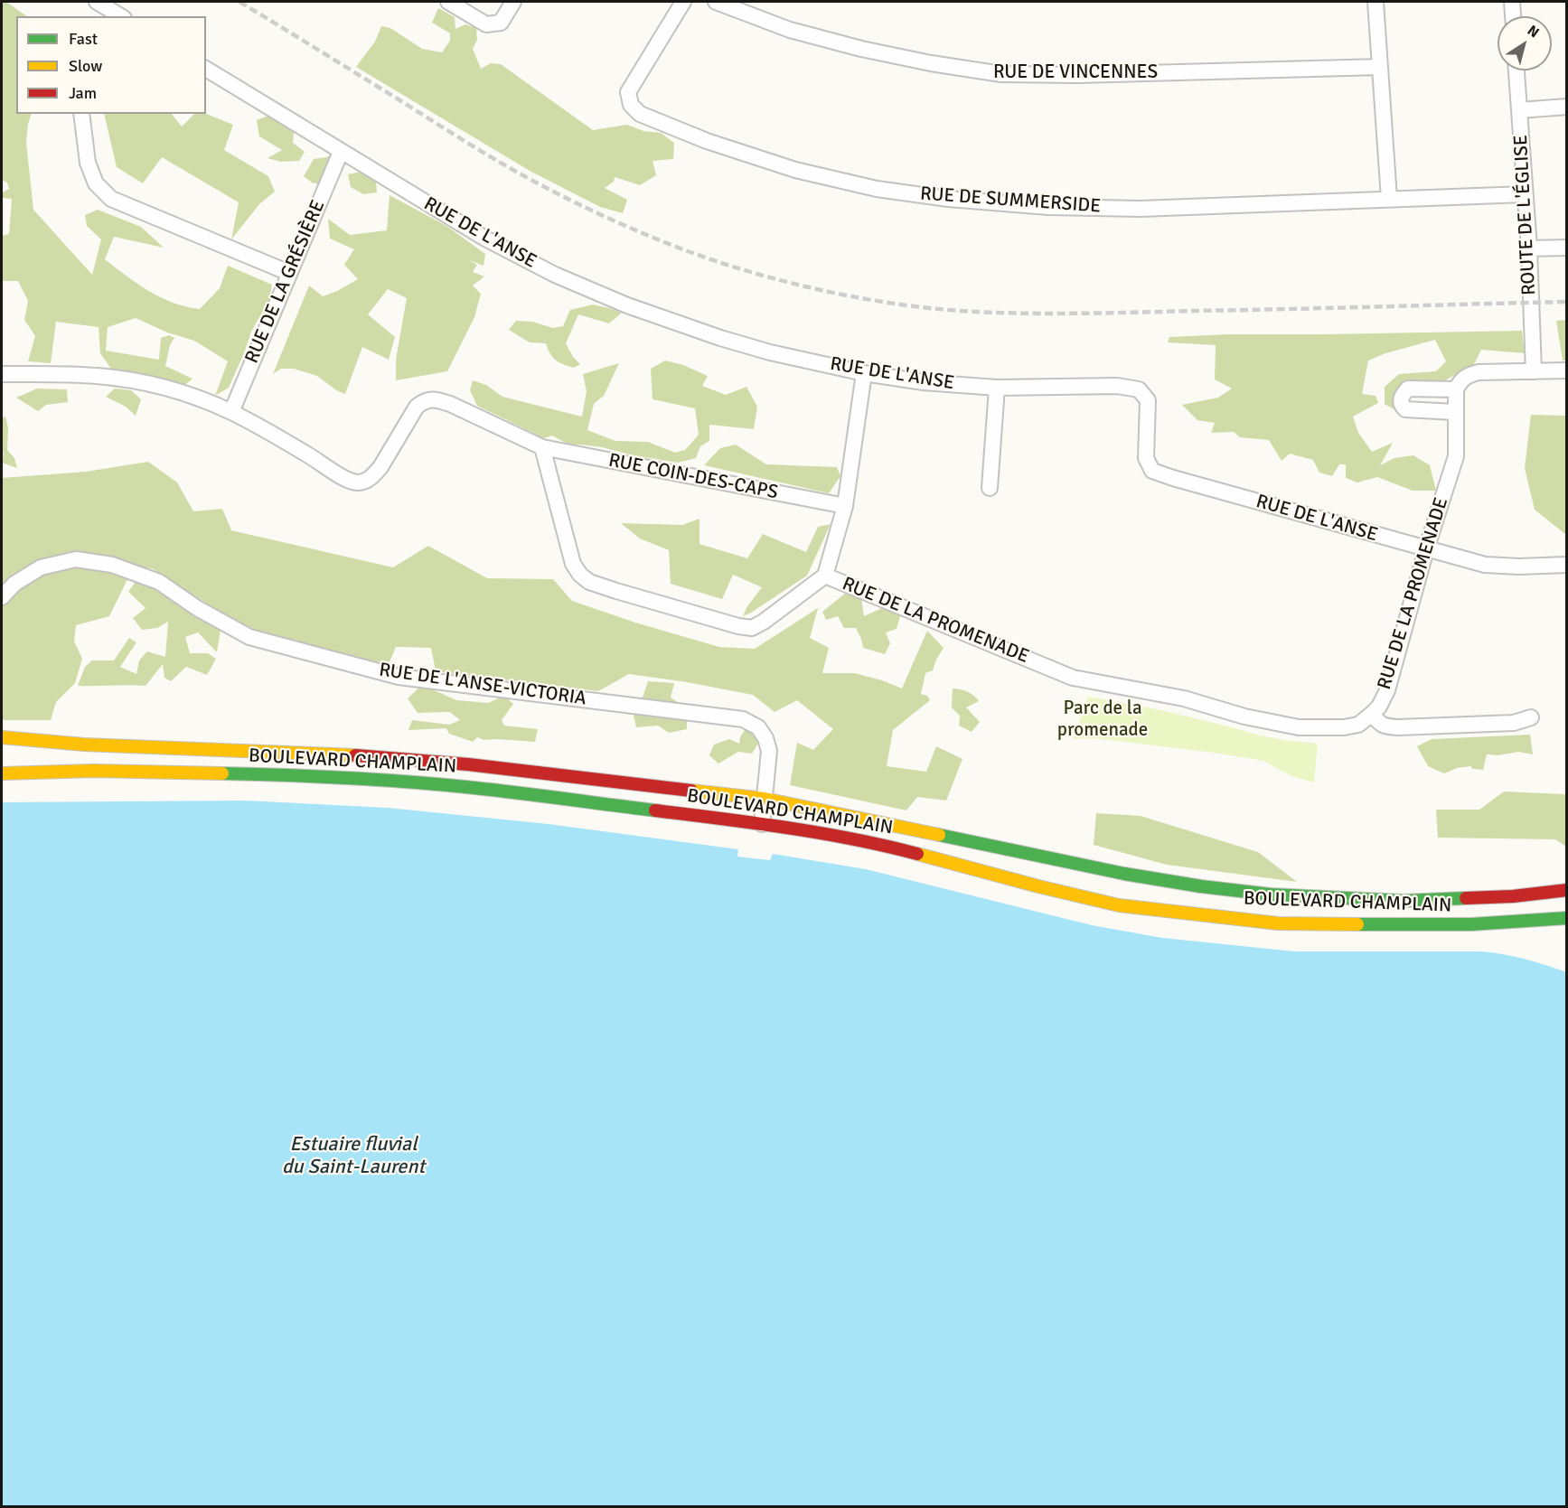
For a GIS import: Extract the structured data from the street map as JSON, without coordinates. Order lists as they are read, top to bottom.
{
  "streets": {
    "main road": ["BOULEVARD CHAMPLAIN"],
    "street": [
      "RUE DE VINCENNES",
      "RUE DE SUMMERSIDE",
      "ROUTE DE L'ÉGLISE",
      "RUE DE L'ANSE",
      "RUE DE LA GRÉSIÈRE",
      "RUE COIN-DES-CAPS",
      "RUE DE LA PROMENADE",
      "RUE DE L'ANSE-VICTORIA"
    ]
  },
  "crossings": [
    ["RUE DE SUMMERSIDE", "ROUTE DE L'ÉGLISE"],
    ["RUE DE L'ANSE", "RUE DE LA GRÉSIÈRE"],
    ["RUE DE L'ANSE", "RUE DE LA PROMENADE"],
    ["RUE COIN-DES-CAPS", "RUE DE LA PROMENADE"],
    ["RUE DE L'ANSE-VICTORIA", "BOULEVARD CHAMPLAIN"]
  ],
  "water": ["Estuaire fluvial du Saint-Laurent"],
  "parks": ["Parc de la promenade"],
  "legend": ["Fast", "Slow", "Jam"],
  "north": "top right"
}
